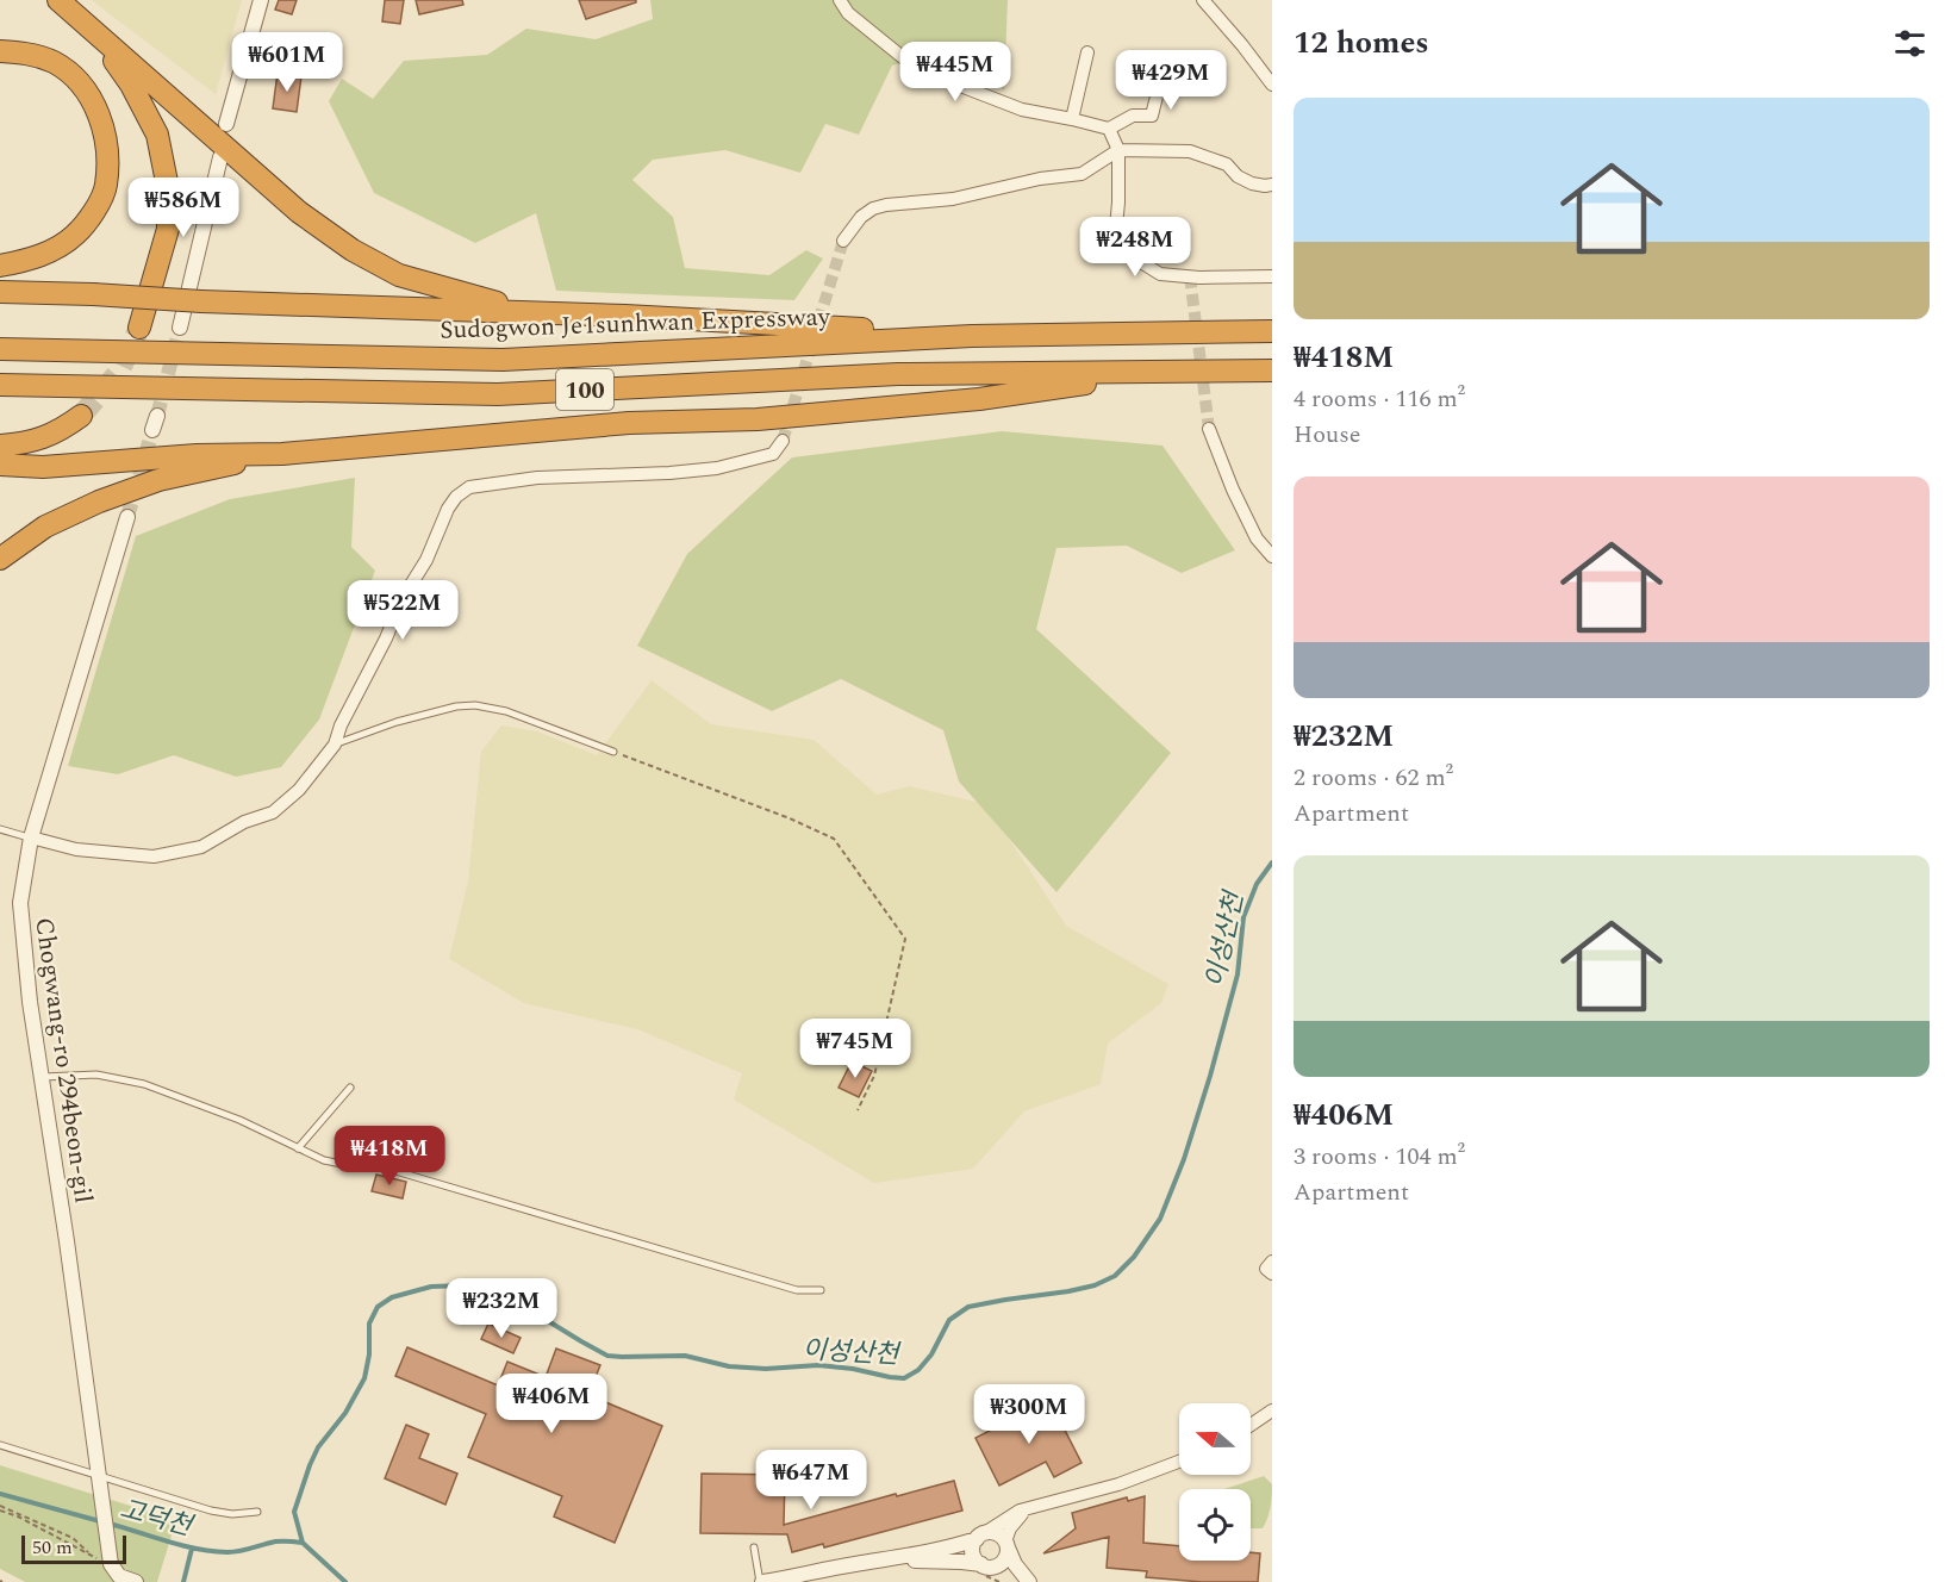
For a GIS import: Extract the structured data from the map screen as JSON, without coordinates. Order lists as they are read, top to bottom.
{
  "streets": {
    "highway": ["Sudogwon Je1sunhwan Expressway", "100"],
    "street": ["Chogwang-ro 294beon-gil"]
  },
  "water": ["이성산천", "고덕천"],
  "scale_bar": "50 m",
  "north": "left",
  "page": {
    "heading": "12 homes",
    "price": [
      "₩601M",
      "₩445M",
      "₩429M",
      "₩586M",
      "₩248M",
      "₩522M",
      "₩745M",
      "₩418M",
      "₩232M",
      "₩406M",
      "₩300M",
      "₩647M"
    ],
    "list": [
      {
        "name": "₩418M",
        "note": "4 rooms · 116 m² · House"
      },
      {
        "name": "₩232M",
        "note": "2 rooms · 62 m² · Apartment"
      },
      {
        "name": "₩406M",
        "note": "3 rooms · 104 m² · Apartment"
      }
    ],
    "scale": "50 m"
  }
}
